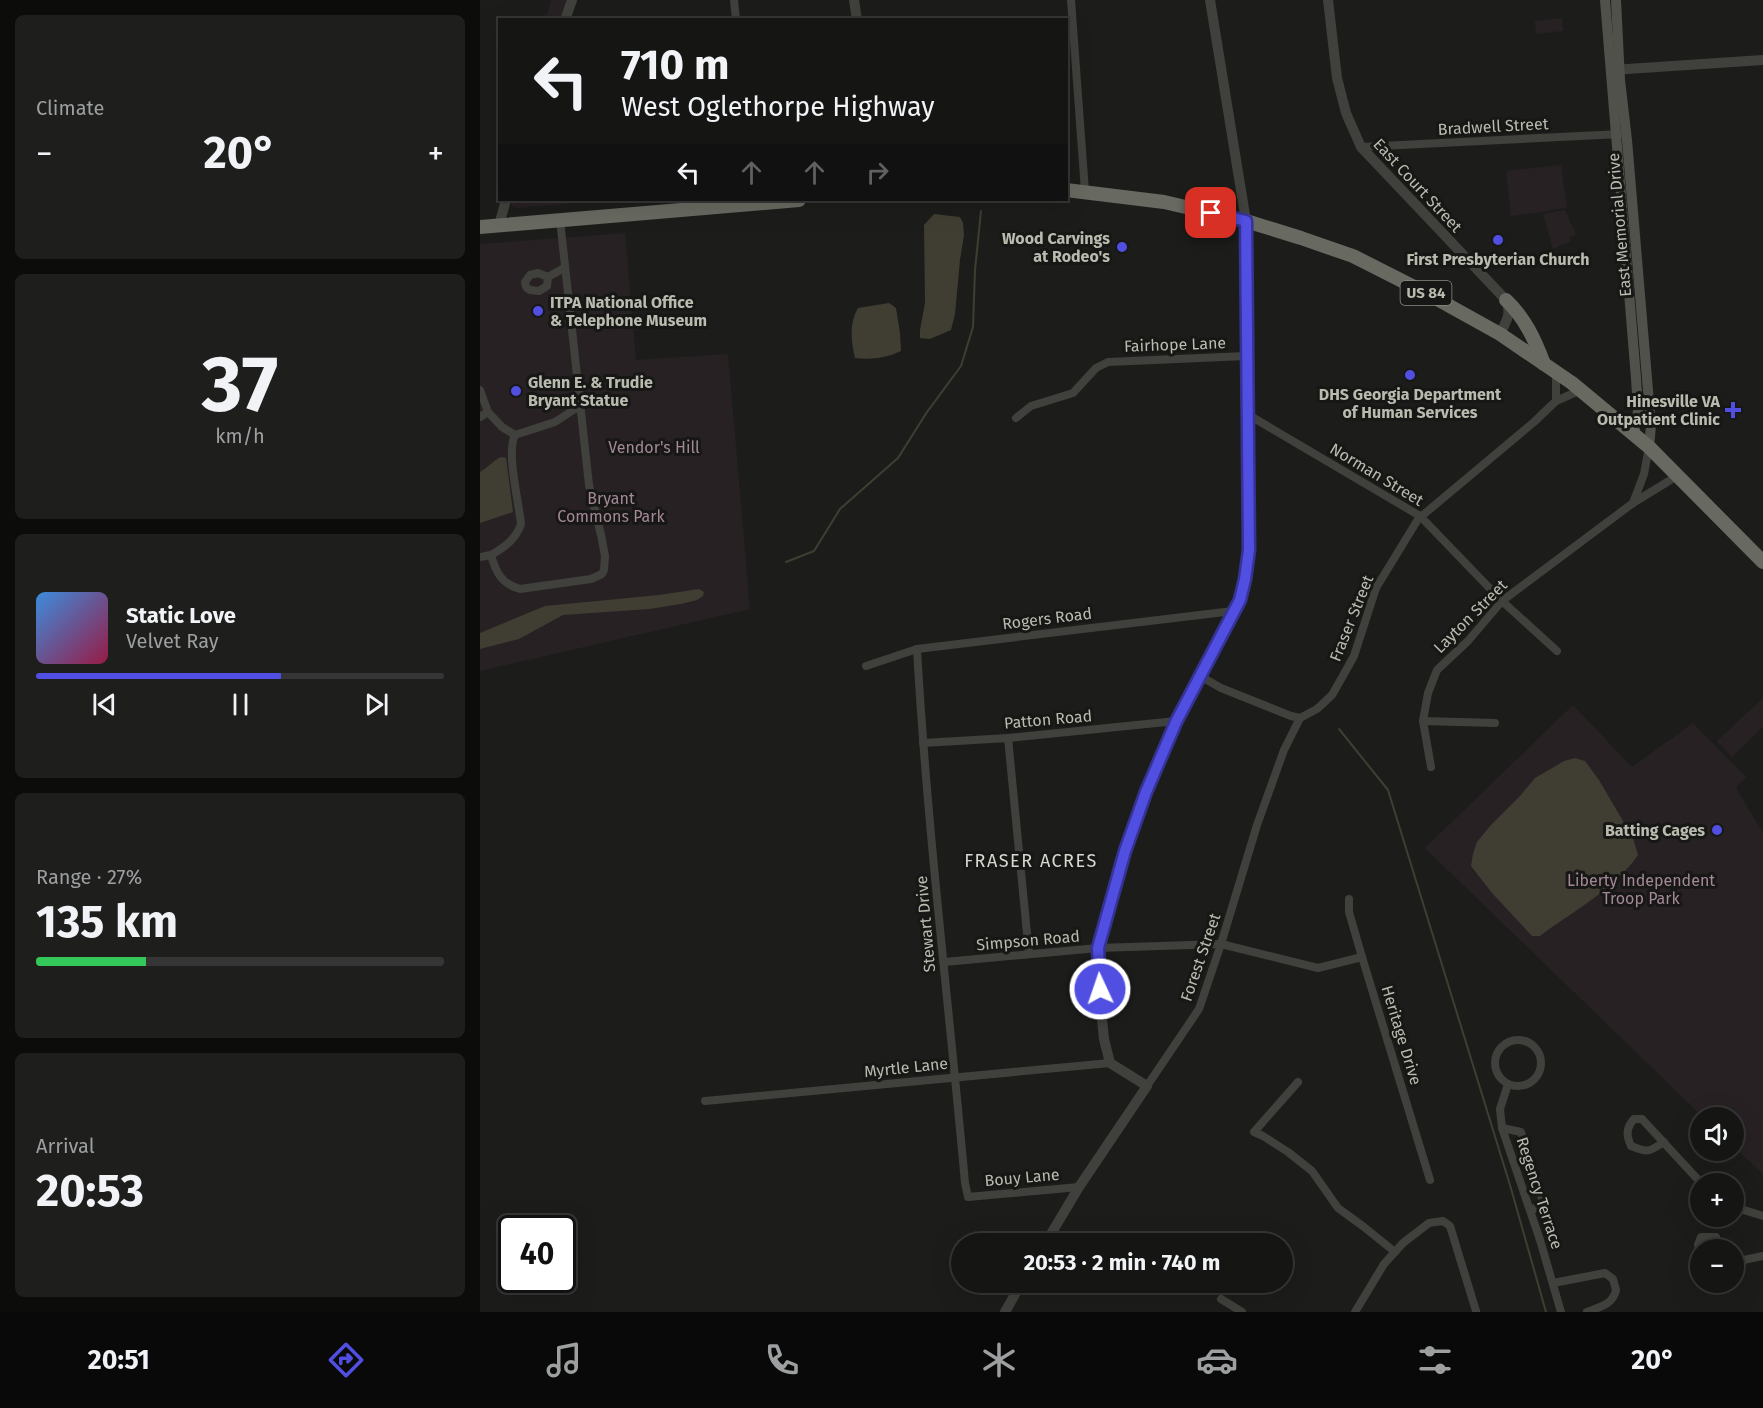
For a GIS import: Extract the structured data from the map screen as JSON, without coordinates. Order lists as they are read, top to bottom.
{
  "streets": {
    "highway": ["US 84"],
    "main road": ["East Memorial Drive"],
    "street": [
      "Bradwell Street",
      "East Court Street",
      "Fairhope Lane",
      "Norman Street",
      "Layton Street",
      "Rogers Road",
      "Fraser Street",
      "Patton Road",
      "Stewart Drive",
      "Simpson Road",
      "Forest Street",
      "Heritage Drive",
      "Myrtle Lane",
      "Bouy Lane",
      "Regency Terrace"
    ]
  },
  "crossings": [
    ["Bradwell Street", "East Court Street"],
    ["Bradwell Street", "East Memorial Drive"],
    ["East Memorial Drive", "US 84"],
    ["US 84", "Layton Street"],
    ["US 84", "Fraser Street"],
    ["Norman Street", "Layton Street"],
    ["Norman Street", "Fraser Street"],
    ["Rogers Road", "Stewart Drive"],
    ["Fraser Street", "Forest Street"],
    ["Patton Road", "Stewart Drive"],
    ["Stewart Drive", "Simpson Road"],
    ["Stewart Drive", "Myrtle Lane"],
    ["Stewart Drive", "Bouy Lane"],
    ["Simpson Road", "Forest Street"],
    ["Simpson Road", "Heritage Drive"],
    ["Forest Street", "Bouy Lane"]
  ],
  "districts": ["FRASER ACRES"],
  "parks": ["Vendor's Hill", "Bryant Commons Park", "Liberty Independent Troop Park"],
  "places": {
    "other": [
      "First Presbyterian Church",
      "Wood Carvings at Rodeo's",
      "ITPA National Office & Telephone Museum",
      "DHS Georgia Department of Human Services",
      "Glenn E. & Trudie Bryant Statue",
      "Batting Cages"
    ],
    "health": ["Hinesville VA Outpatient Clinic"]
  },
  "page": {
    "tile": [
      "Climate",
      ["37", "km/h"],
      ["Range · 27%", "135 km"],
      ["Arrival", "20:53"]
    ],
    "turn": ["710 m", "West Oglethorpe Highway"],
    "heat": ["−", "20°", "+"],
    "song": ["Static Love", "Velvet Ray"],
    "map_buttons": ["+", "−"],
    "limit": "40",
    "trip": "20:53 · 2 min · 740 m",
    "tabs": ["20:51", "20°"]
  }
}
